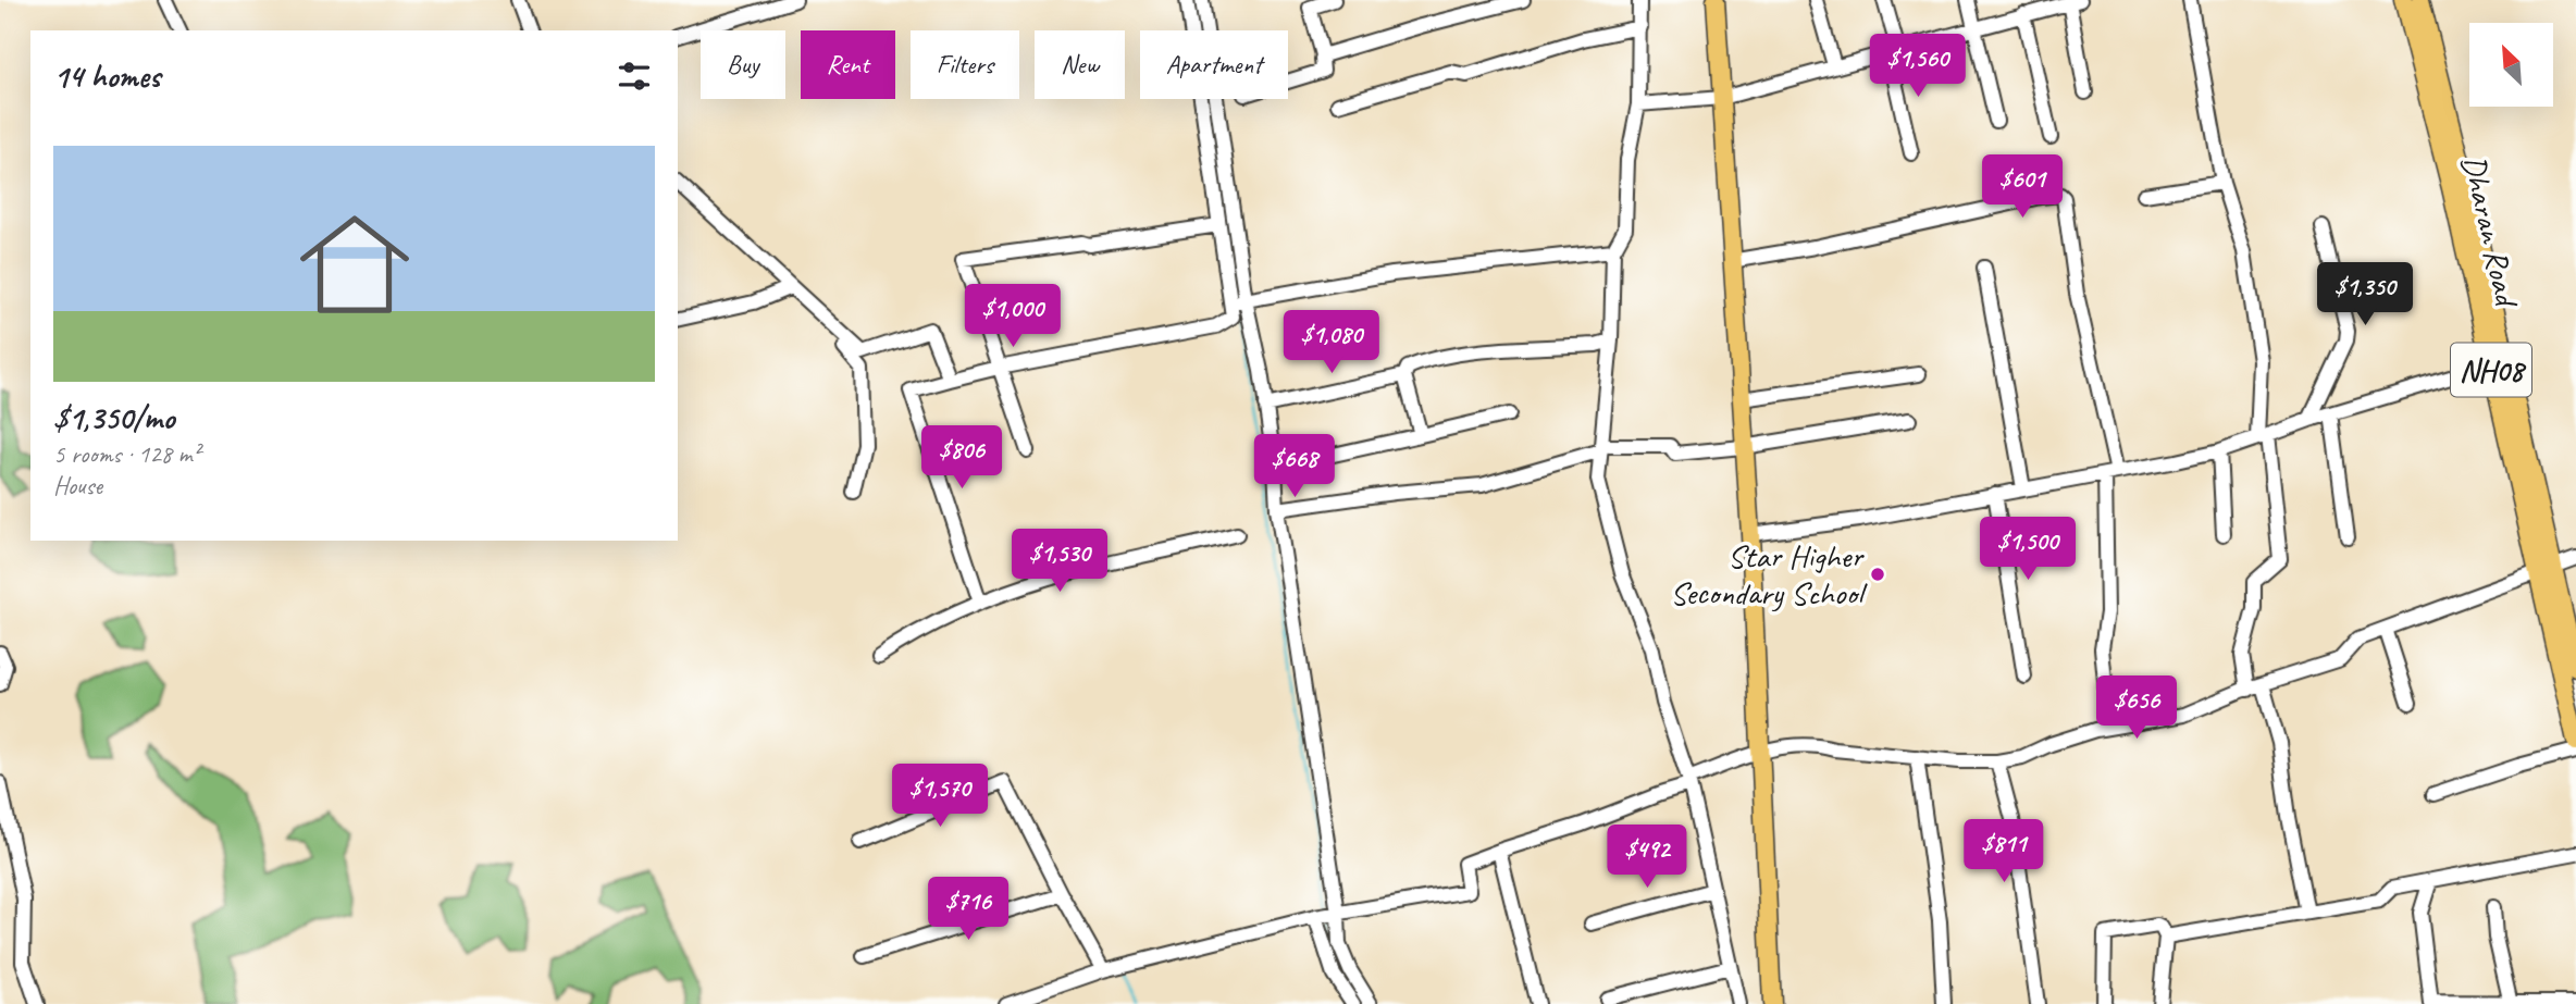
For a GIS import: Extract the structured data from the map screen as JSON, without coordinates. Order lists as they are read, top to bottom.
{
  "streets": {
    "main road": ["Dharan Road", "NH08"]
  },
  "crossings": [
    ["Dharan Road", "NH08"]
  ],
  "places": ["Star Higher Secondary School"],
  "north": "top left",
  "page": {
    "chip": [
      "Buy",
      "Rent",
      "Filters",
      "New",
      "Apartment"
    ],
    "heading": "14 homes",
    "price": [
      "$1,560",
      "$601",
      "$1,350",
      "$1,000",
      "$1,080",
      "$806",
      "$668",
      "$1,500",
      "$1,530",
      "$656",
      "$1,570",
      "$811",
      "$492",
      "$716"
    ],
    "list": [
      {
        "name": "$1,350/mo",
        "note": "5 rooms · 128 m² · House"
      }
    ]
  }
}
